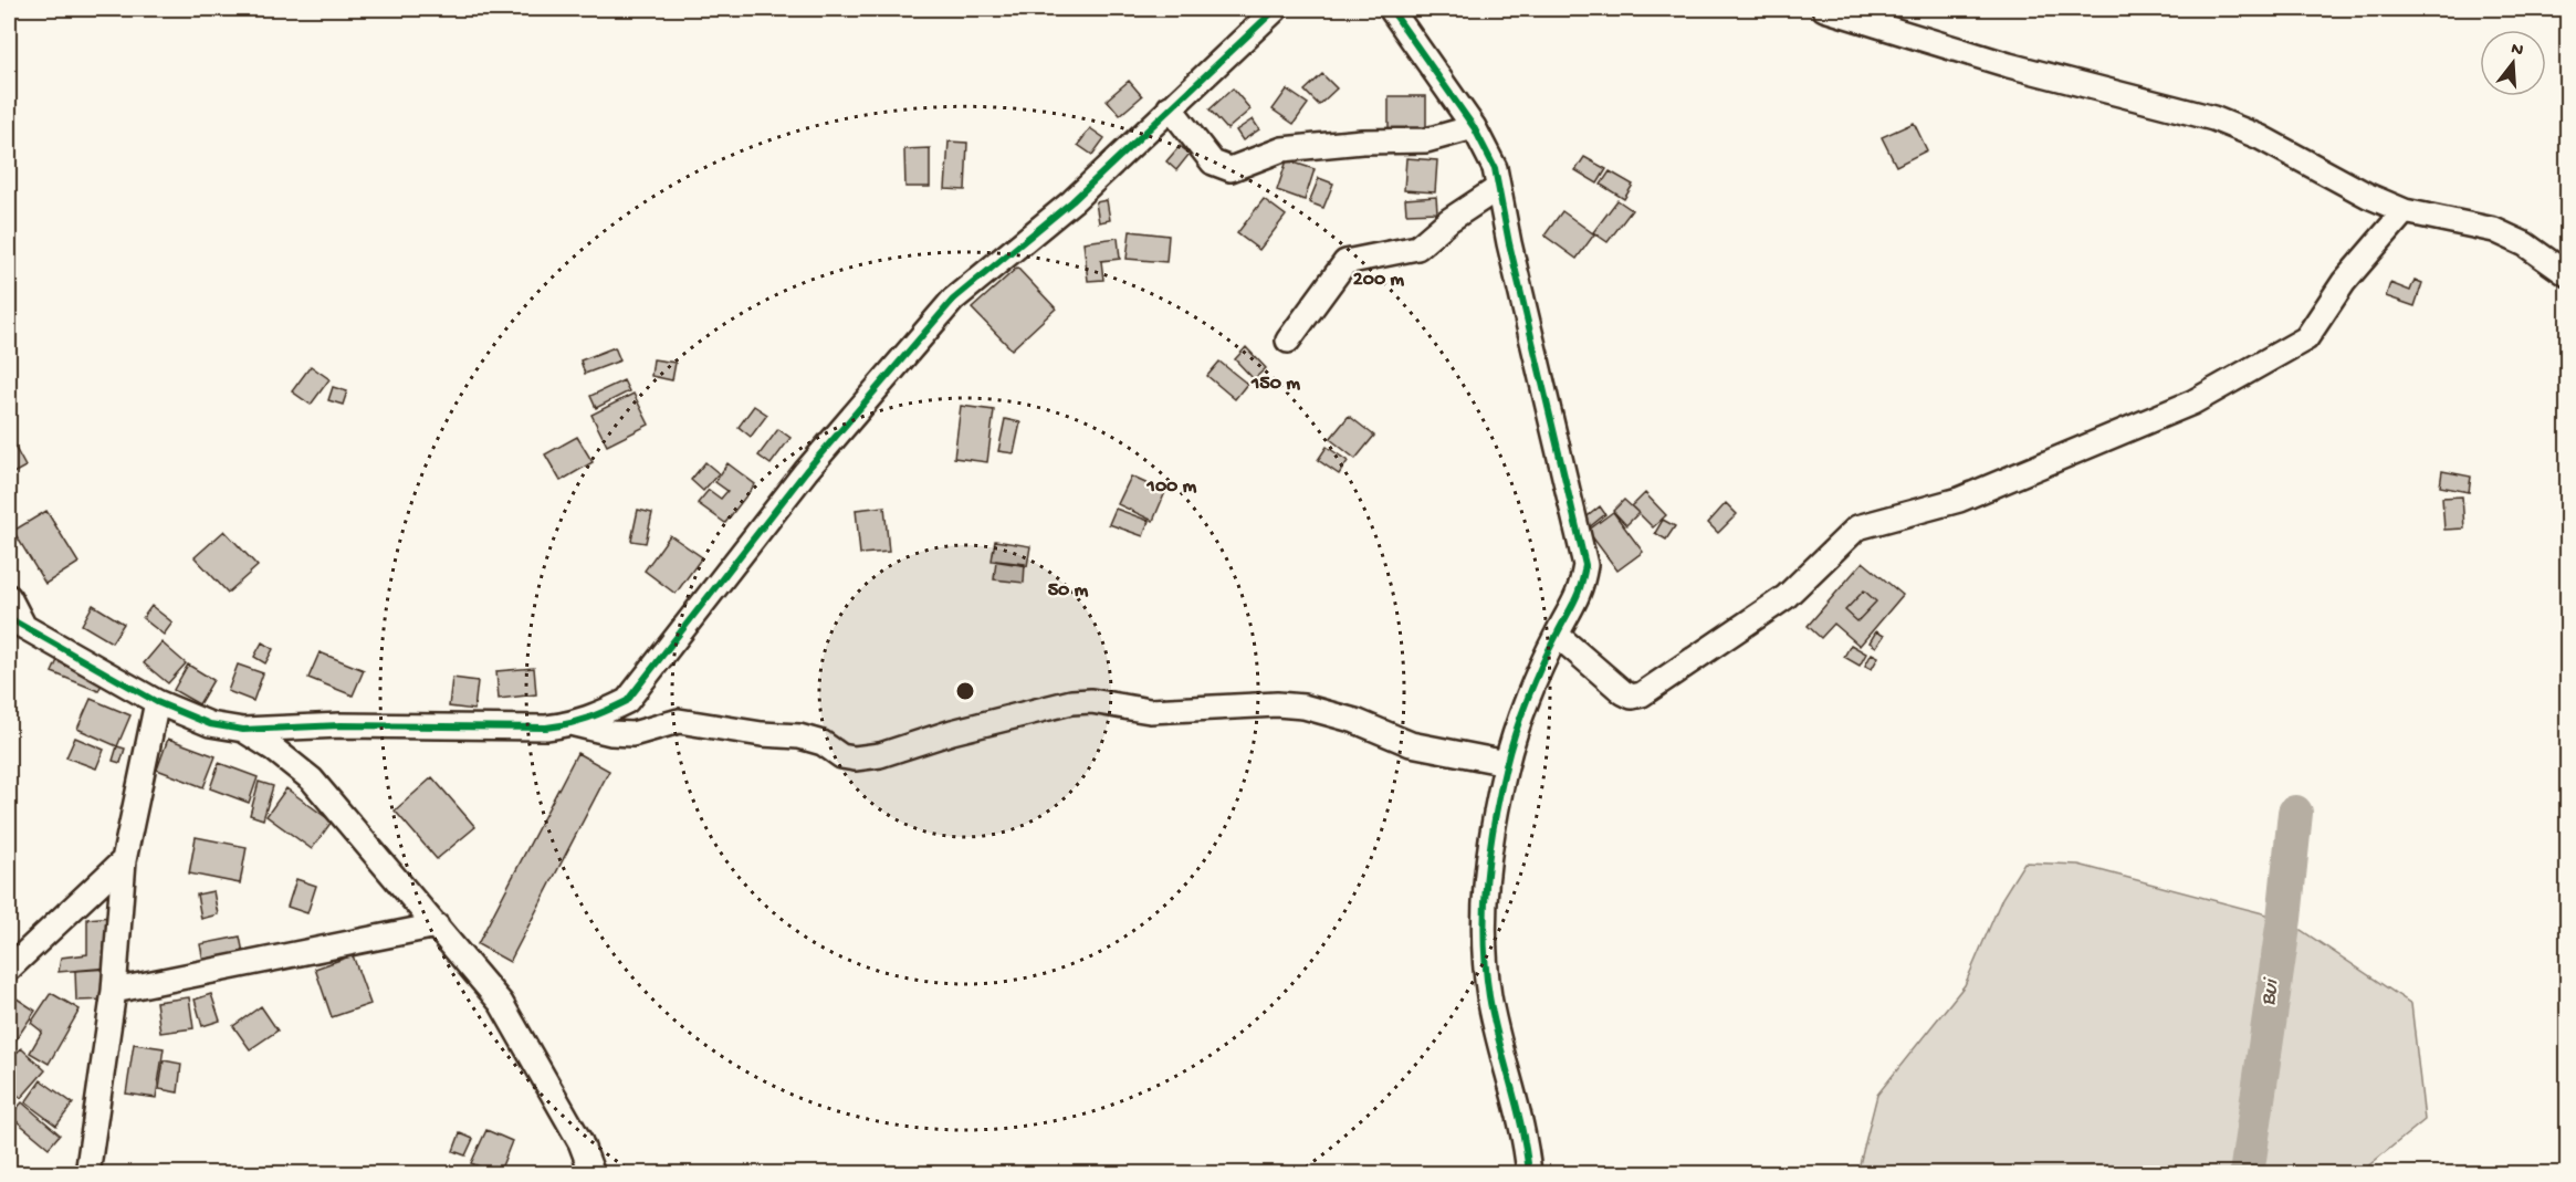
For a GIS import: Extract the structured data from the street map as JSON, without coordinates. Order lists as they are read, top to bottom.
{
  "water": ["Bui"],
  "north": "top",
  "rings": [
    "200 m",
    "150 m",
    "100 m",
    "50 m"
  ]
}
